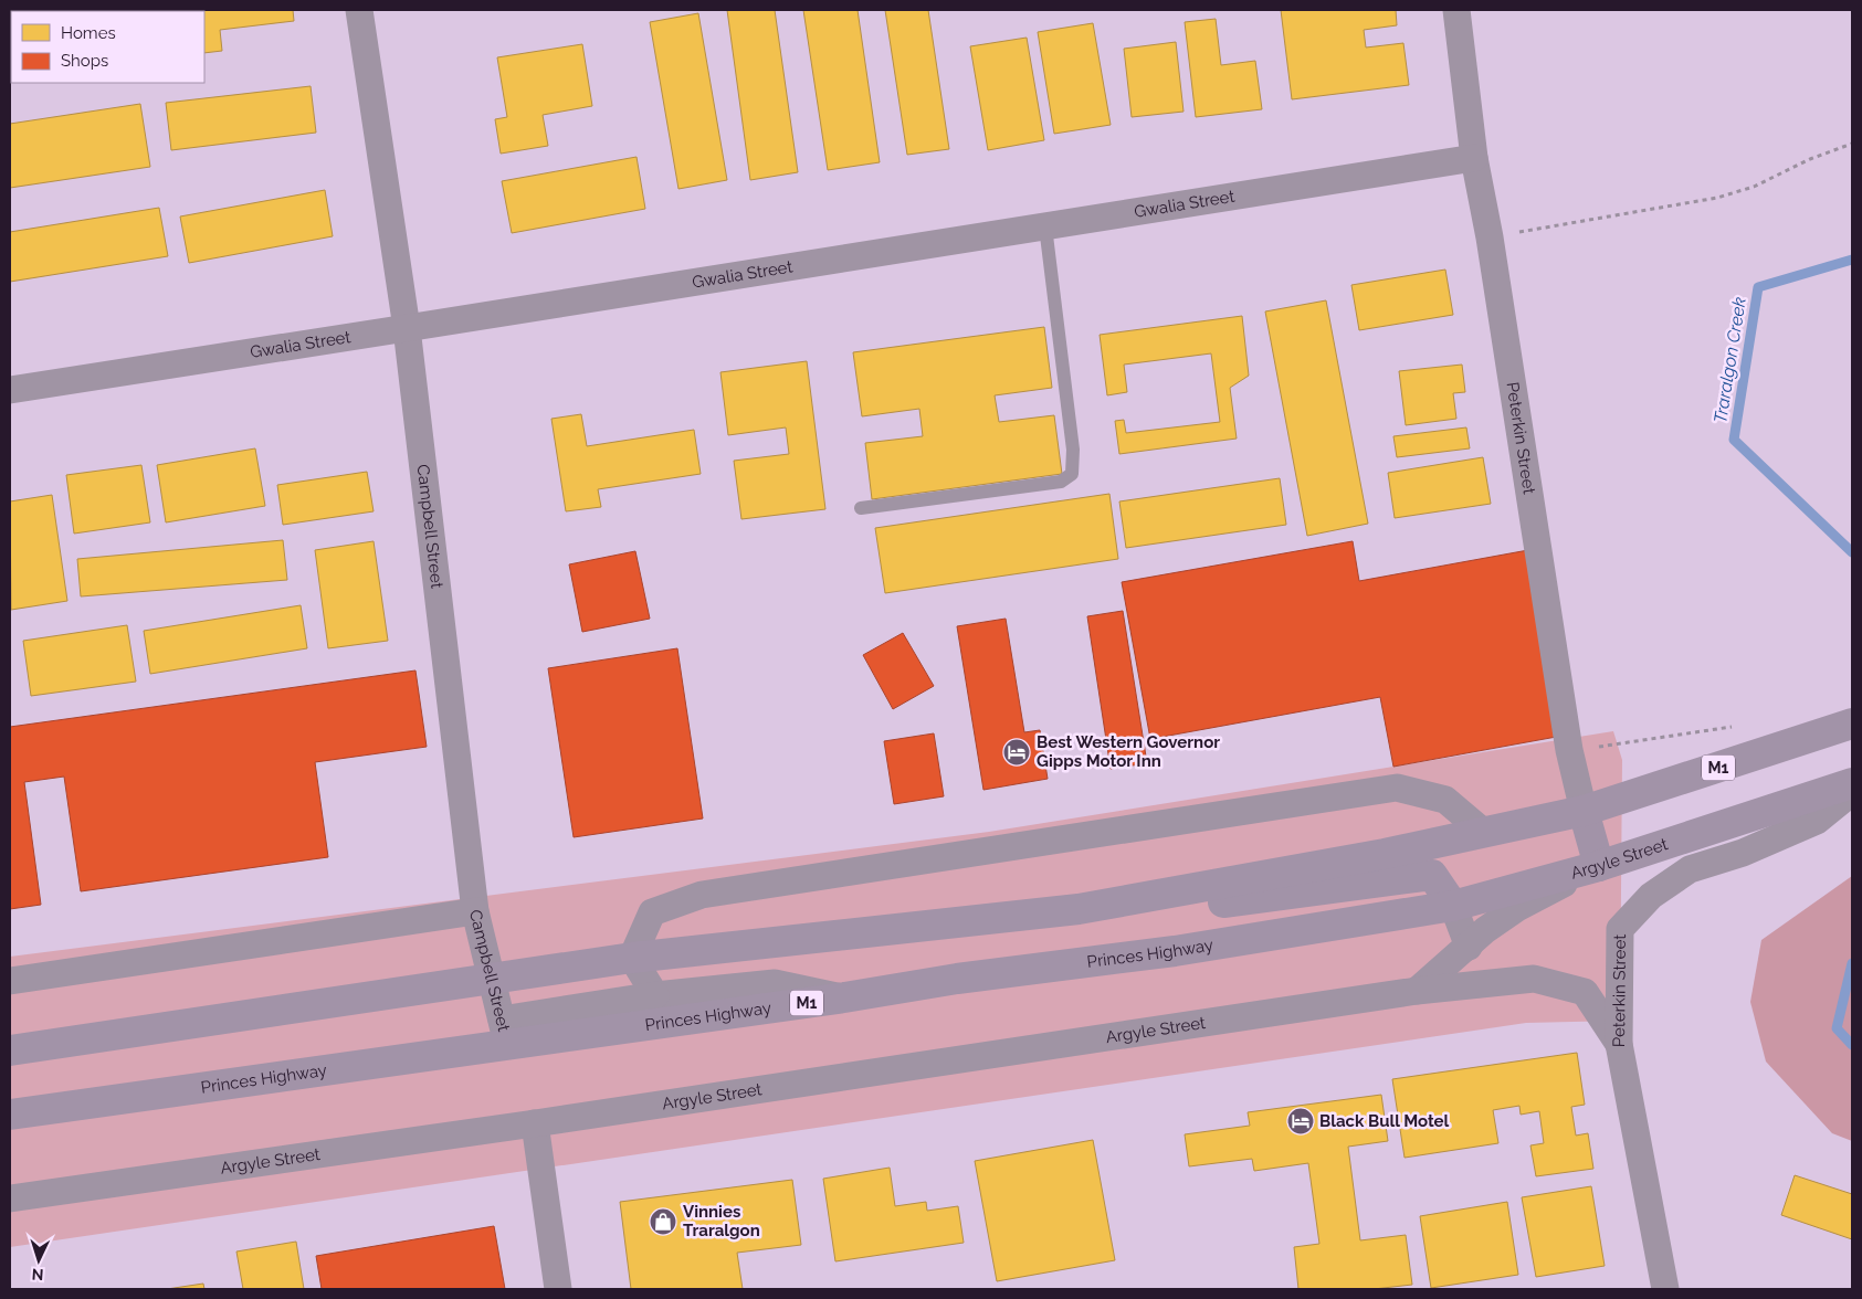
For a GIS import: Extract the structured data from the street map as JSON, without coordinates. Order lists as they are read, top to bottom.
{
  "streets": {
    "highway": [
      "Peterkin Street",
      "M1",
      "Argyle Street",
      "Princes Highway"
    ],
    "street": ["Gwalia Street", "Campbell Street"]
  },
  "crossings": [
    ["Gwalia Street", "Peterkin Street"],
    ["Gwalia Street", "Campbell Street"],
    ["Peterkin Street", "M1"],
    ["Peterkin Street", "Argyle Street"],
    ["Peterkin Street", "Princes Highway"],
    ["Campbell Street", "M1"],
    ["Campbell Street", "Princes Highway"],
    ["Argyle Street", "Princes Highway"]
  ],
  "water": ["Traralgon Creek"],
  "places": {
    "hotel": ["Best Western Governor Gipps Motor Inn", "Black Bull Motel"],
    "shop": ["Vinnies Traralgon"]
  },
  "legend": ["Homes", "Shops"],
  "north": "bottom"
}
